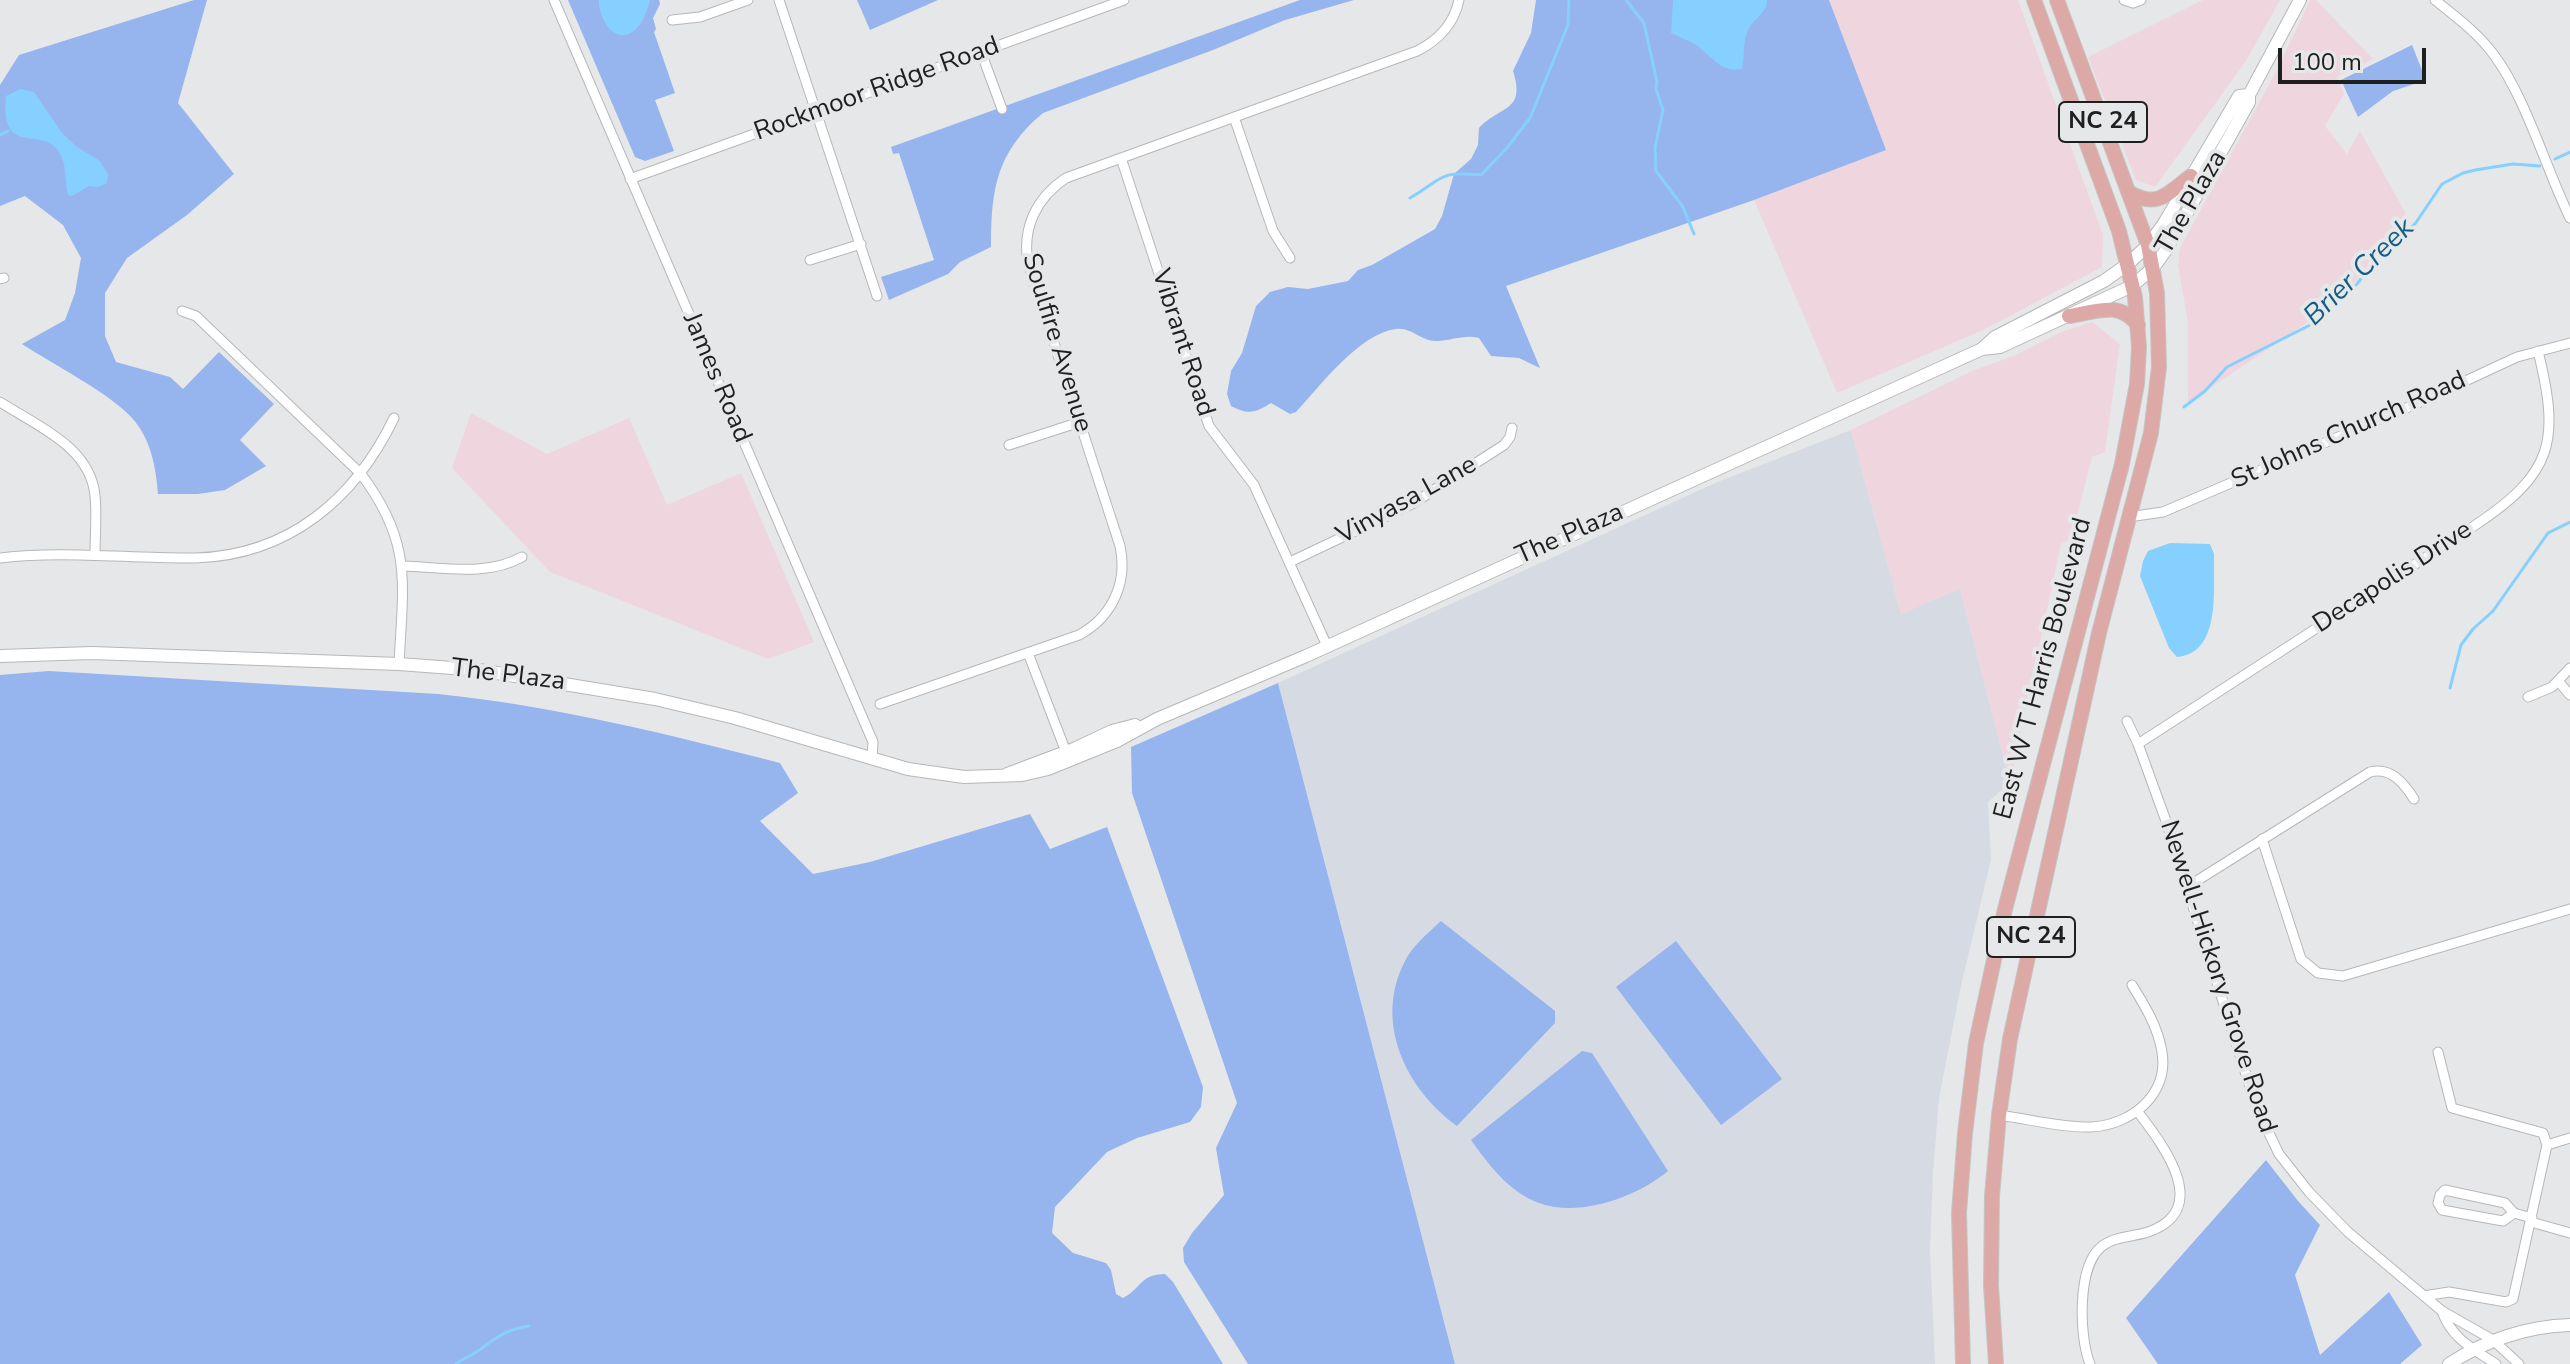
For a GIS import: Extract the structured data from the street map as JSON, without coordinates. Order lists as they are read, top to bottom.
{
  "streets": {
    "main road": ["NC 24", "East W T Harris Boulevard"],
    "street": [
      "Rockmoor Ridge Road",
      "The Plaza",
      "Soulfire Avenue",
      "Vibrant Road",
      "James Road",
      "St Johns Church Road",
      "Vinyasa Lane",
      "Decapolis Drive",
      "Newell-Hickory Grove Road"
    ]
  },
  "crossings": [
    ["Rockmoor Ridge Road", "James Road"],
    ["The Plaza", "Vibrant Road"],
    ["The Plaza", "James Road"],
    ["The Plaza", "East W T Harris Boulevard"],
    ["Soulfire Avenue", "Vibrant Road"],
    ["Vibrant Road", "Vinyasa Lane"],
    ["St Johns Church Road", "Decapolis Drive"],
    ["St Johns Church Road", "East W T Harris Boulevard"],
    ["Decapolis Drive", "Newell-Hickory Grove Road"]
  ],
  "water": ["Brier Creek"],
  "scale_bar": "100 m"
}
